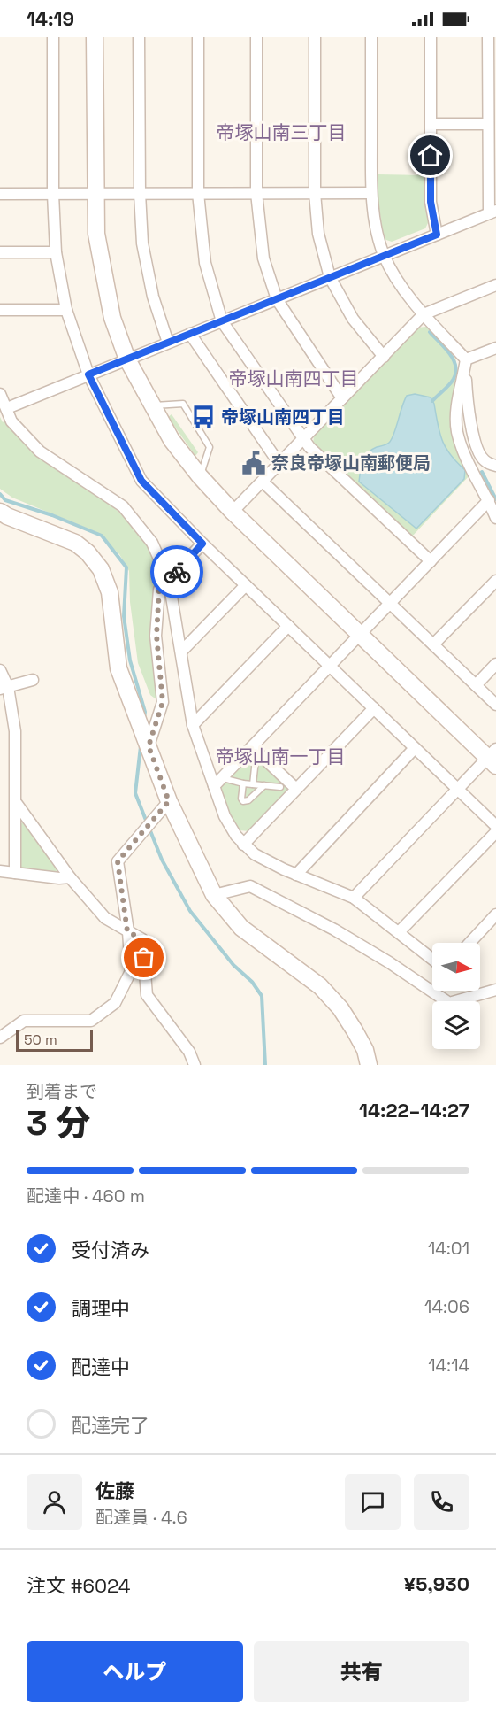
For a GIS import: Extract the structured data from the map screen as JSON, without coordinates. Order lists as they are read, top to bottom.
{
  "districts": ["帝塚山南三丁目", "帝塚山南四丁目", "帝塚山南一丁目"],
  "places": {
    "bus stop": ["帝塚山南四丁目"],
    "public building": ["奈良帝塚山南郵便局"]
  },
  "scale_bar": "50 m",
  "north": "right",
  "page": {
    "status": "14:19",
    "scale": "50 m",
    "heading": ["3 分", "到着まで", "14:22–14:27"],
    "panel": [
      "佐藤",
      "配達員 · 4.6",
      "注文 #6024",
      "¥5,930"
    ],
    "bar": "配達中 · 460 m",
    "list": [
      ["受付済み", "14:01"],
      ["調理中", "14:06"],
      ["配達中", "14:14"],
      "配達完了"
    ],
    "buttons": ["ヘルプ", "共有"]
  }
}
